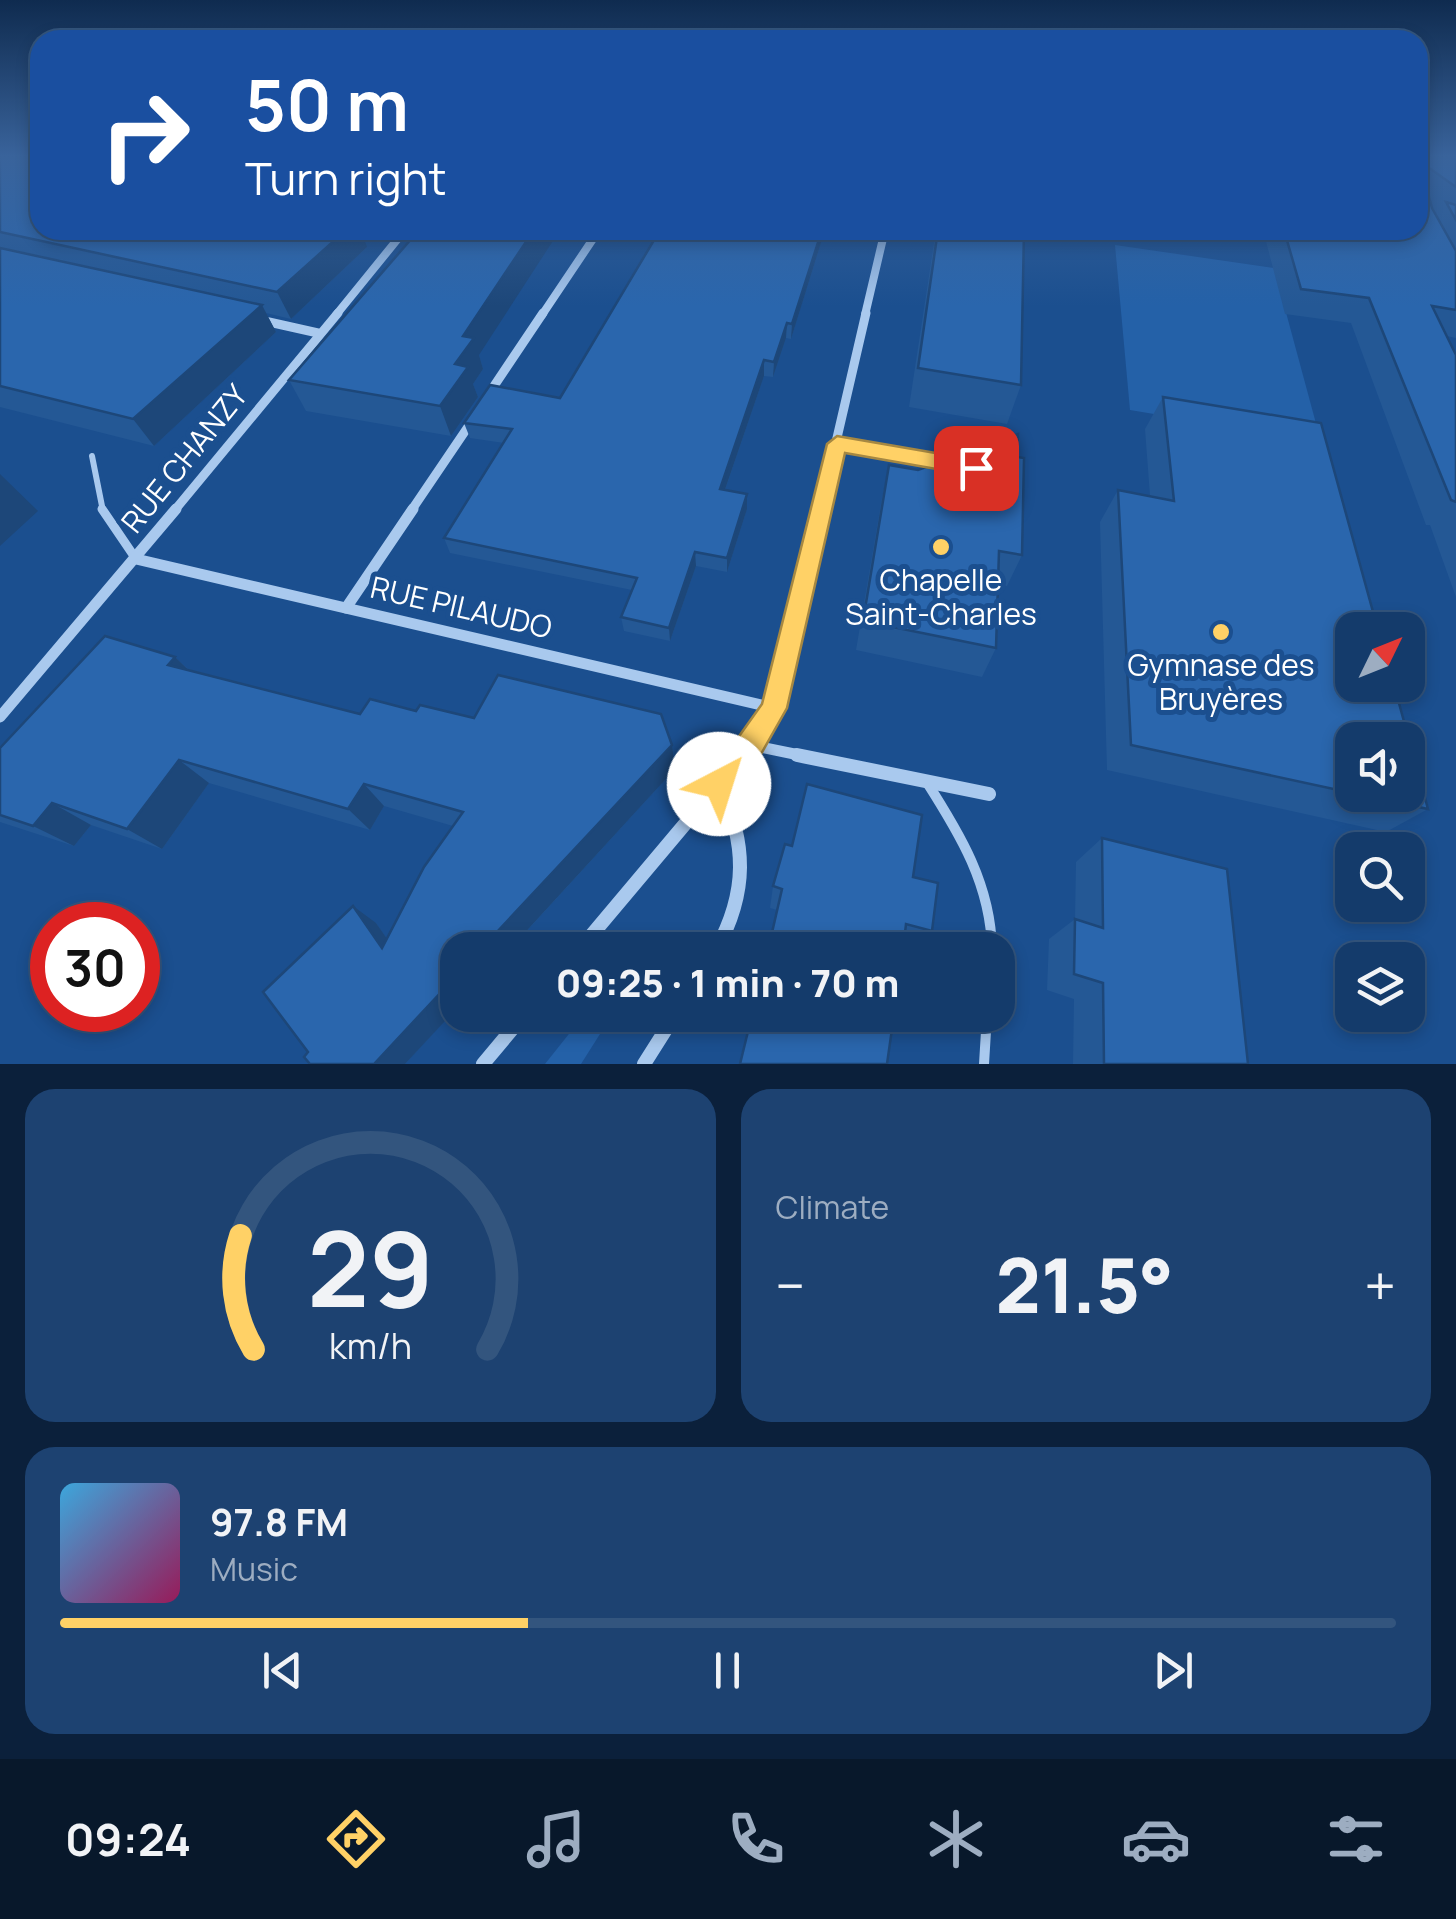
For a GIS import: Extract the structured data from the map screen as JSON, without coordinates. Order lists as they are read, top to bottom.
{
  "streets": {
    "street": ["RUE CHANZY", "RUE PILAUDO"]
  },
  "crossings": [
    ["RUE CHANZY", "RUE PILAUDO"]
  ],
  "places": ["Chapelle Saint-Charles", "Gymnase des Bruyères"],
  "north": "top right",
  "page": {
    "turn": ["50 m", "Turn right"],
    "limit": "30",
    "trip": "09:25 · 1 min · 70 m",
    "tile": "Climate",
    "heat": ["−", "21.5°", "+"],
    "song": ["97.8 FM", "Music"],
    "tabs": "09:24",
    "gauge": ["29", "km/h"]
  }
}
